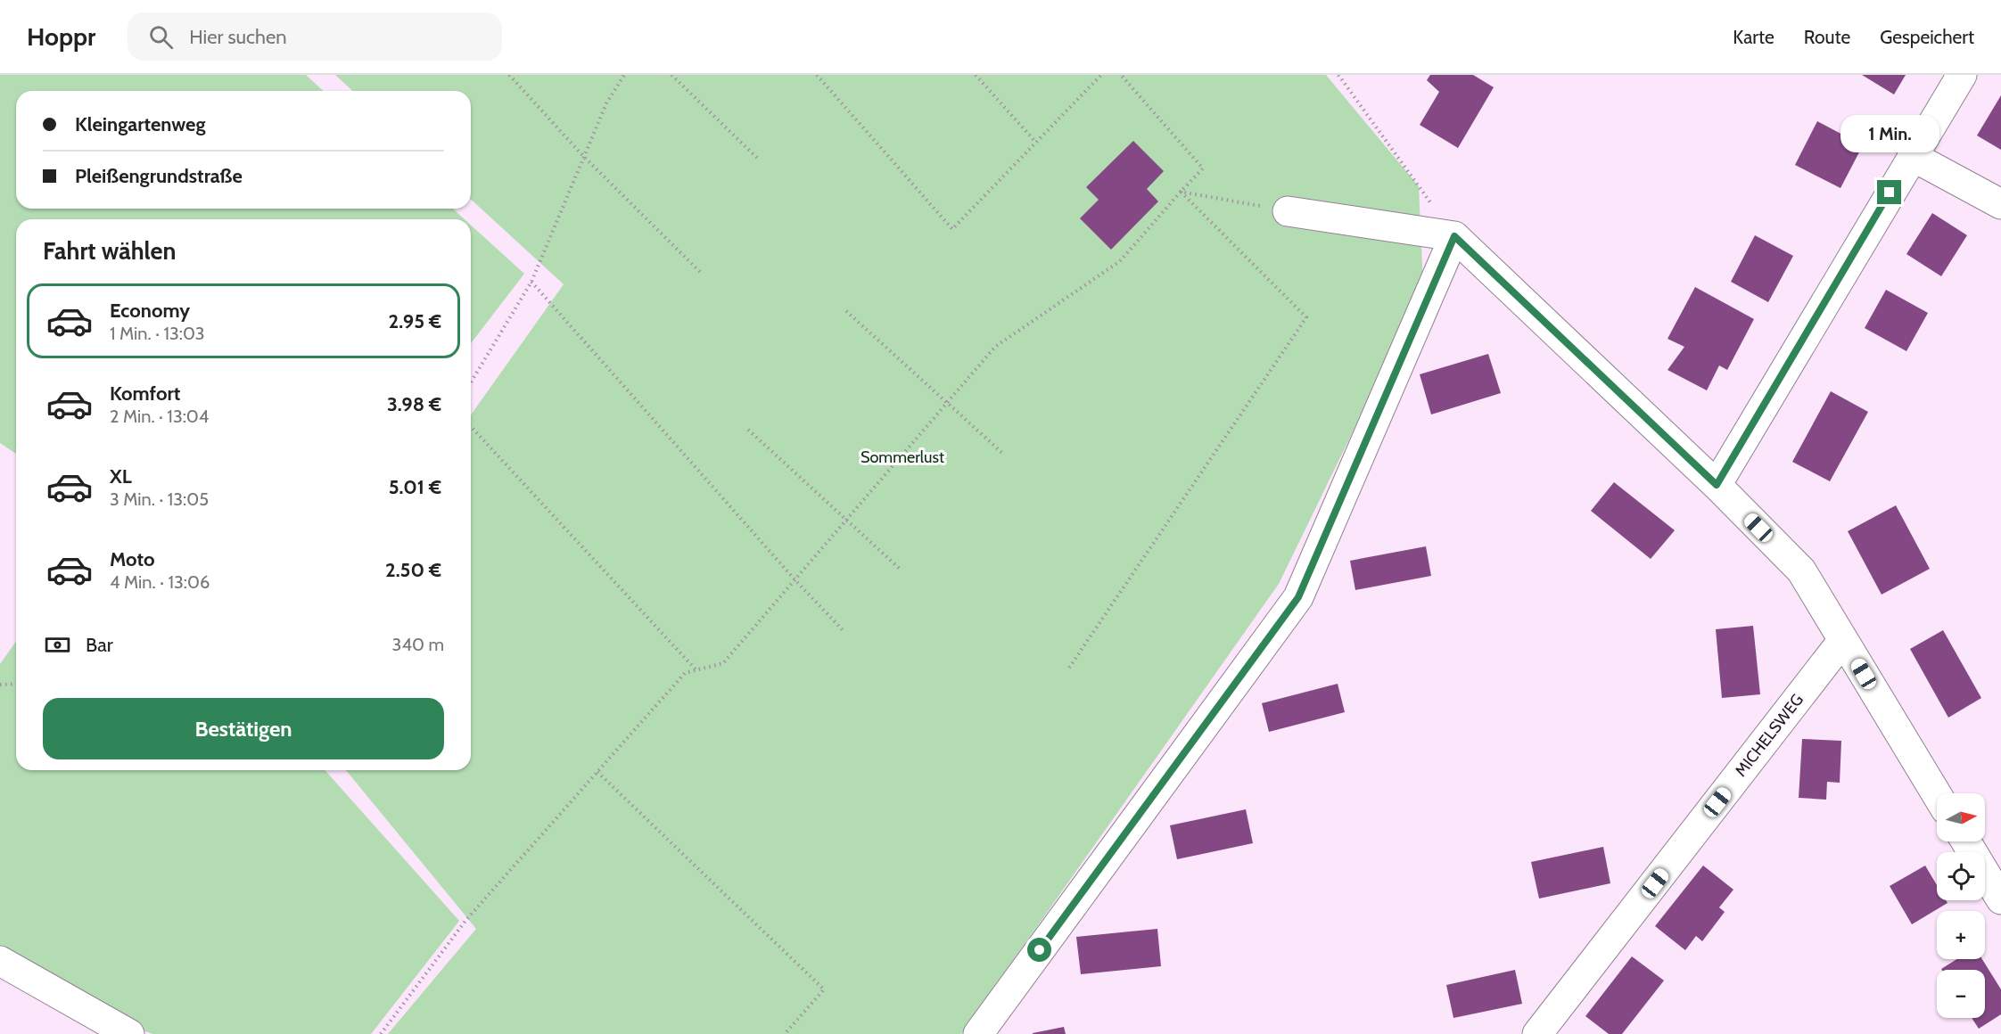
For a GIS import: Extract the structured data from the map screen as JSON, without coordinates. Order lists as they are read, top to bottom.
{
  "streets": {
    "street": ["MICHELSWEG"]
  },
  "parks": ["Sommerlust"],
  "north": "right",
  "page": {
    "header": "Hoppr",
    "search": "Hier suchen",
    "nav": ["Karte", "Route", "Gespeichert"],
    "banner": ["Kleingartenweg", "Pleißengrundstraße"],
    "bubble": "1 Min.",
    "heading": "Fahrt wählen",
    "list": [
      {
        "name": "Economy",
        "note": "1 Min. · 13:03",
        "value": "2.95 €"
      },
      {
        "name": "Komfort",
        "note": "2 Min. · 13:04",
        "value": "3.98 €"
      },
      {
        "name": "XL",
        "note": "3 Min. · 13:05",
        "value": "5.01 €"
      },
      {
        "name": "Moto",
        "note": "4 Min. · 13:06",
        "value": "2.50 €"
      }
    ],
    "pay": ["Bar", "340 m"],
    "buttons": "Bestätigen",
    "map_buttons": ["+", "−"]
  }
}
